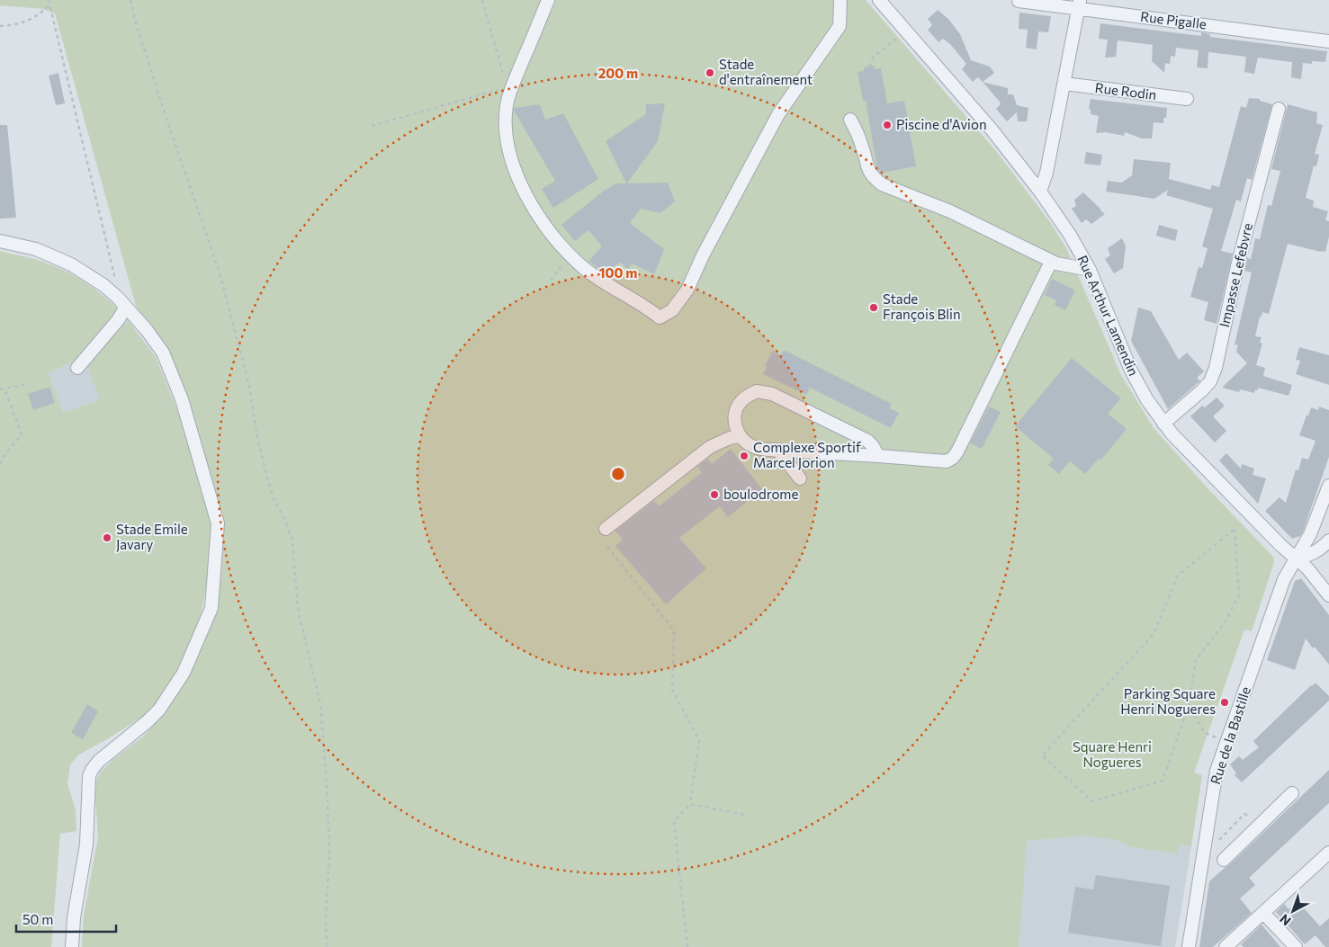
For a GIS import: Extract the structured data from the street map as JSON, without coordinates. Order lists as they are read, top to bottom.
{
  "streets": {
    "street": [
      "Rue Pigalle",
      "Rue Rodin",
      "Impasse Lefebvre",
      "Rue Arthur Lamendin",
      "Rue de la Bastille"
    ]
  },
  "crossings": [
    ["Impasse Lefebvre", "Rue Arthur Lamendin"],
    ["Rue Arthur Lamendin", "Rue de la Bastille"]
  ],
  "parks": ["Square Henri Nogueres"],
  "places": [
    "Stade d'entraînement",
    "Piscine d'Avion",
    "Stade François Blin",
    "Complexe Sportif Marcel Jorion",
    "boulodrome",
    "Stade Emile Javary",
    "Parking Square Henri Nogueres"
  ],
  "scale_bar": "50 m",
  "north": "bottom left",
  "rings": ["200 m", "100 m"]
}
